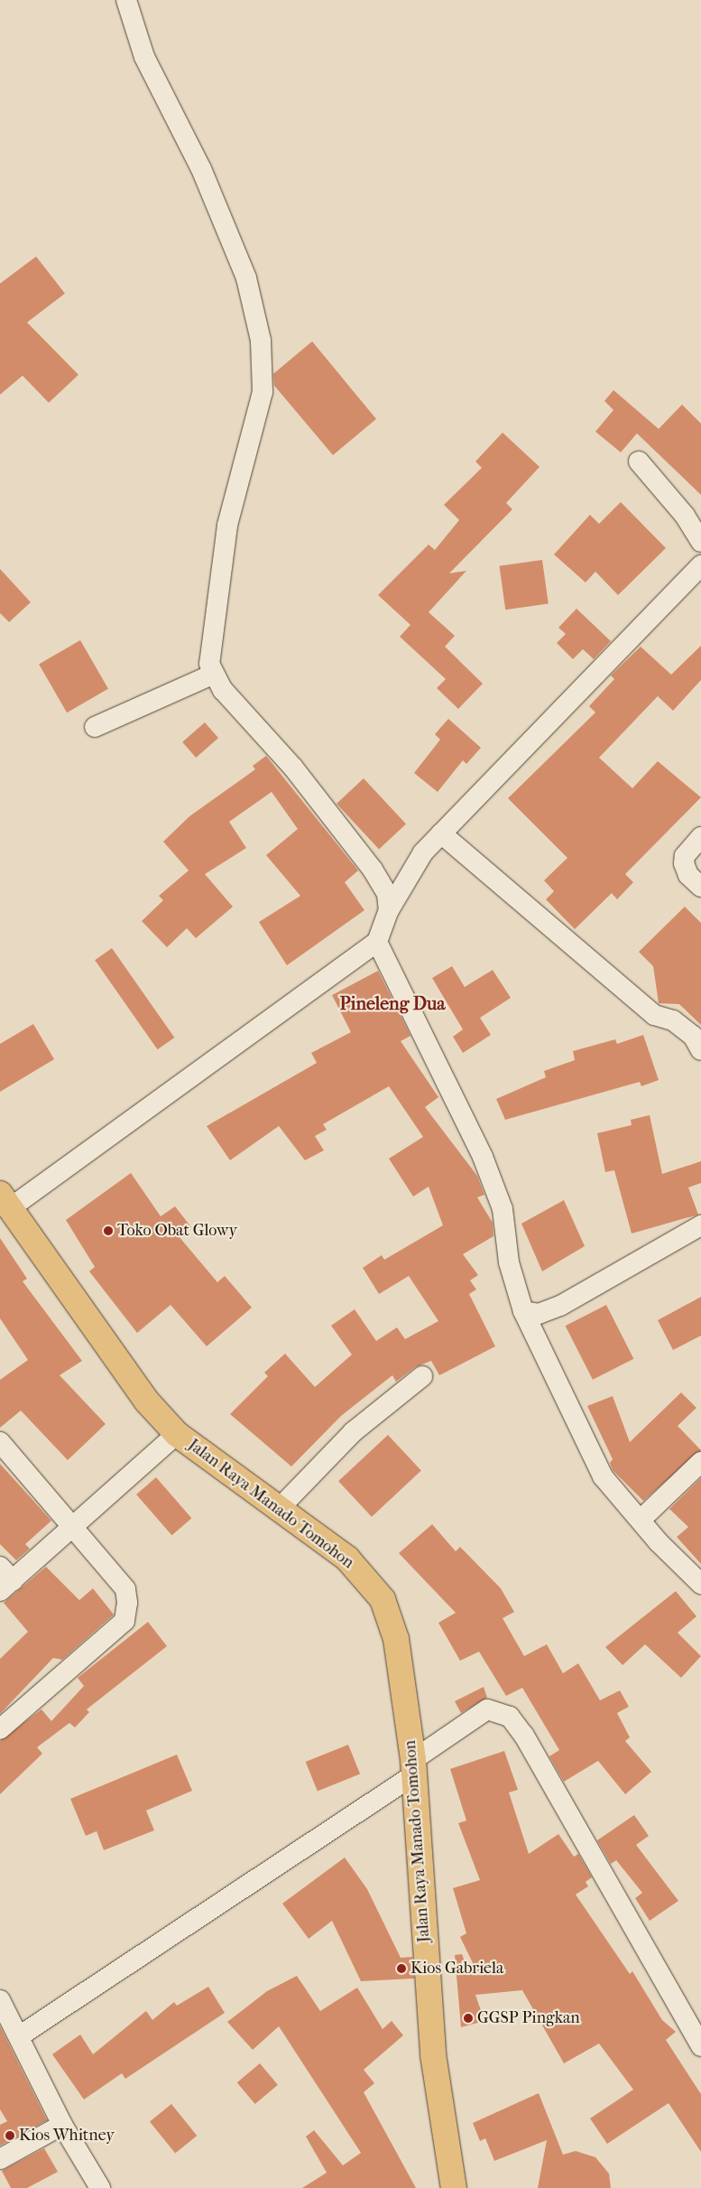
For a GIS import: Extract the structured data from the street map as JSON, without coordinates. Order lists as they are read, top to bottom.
{
  "streets": {
    "highway": ["Jalan Raya Manado Tomohon"]
  },
  "districts": ["Pineleng Dua"],
  "places": [
    "Toko Obat Glowy",
    "Kios Gabriela",
    "GGSP Pingkan",
    "Kios Whitney"
  ]
}
